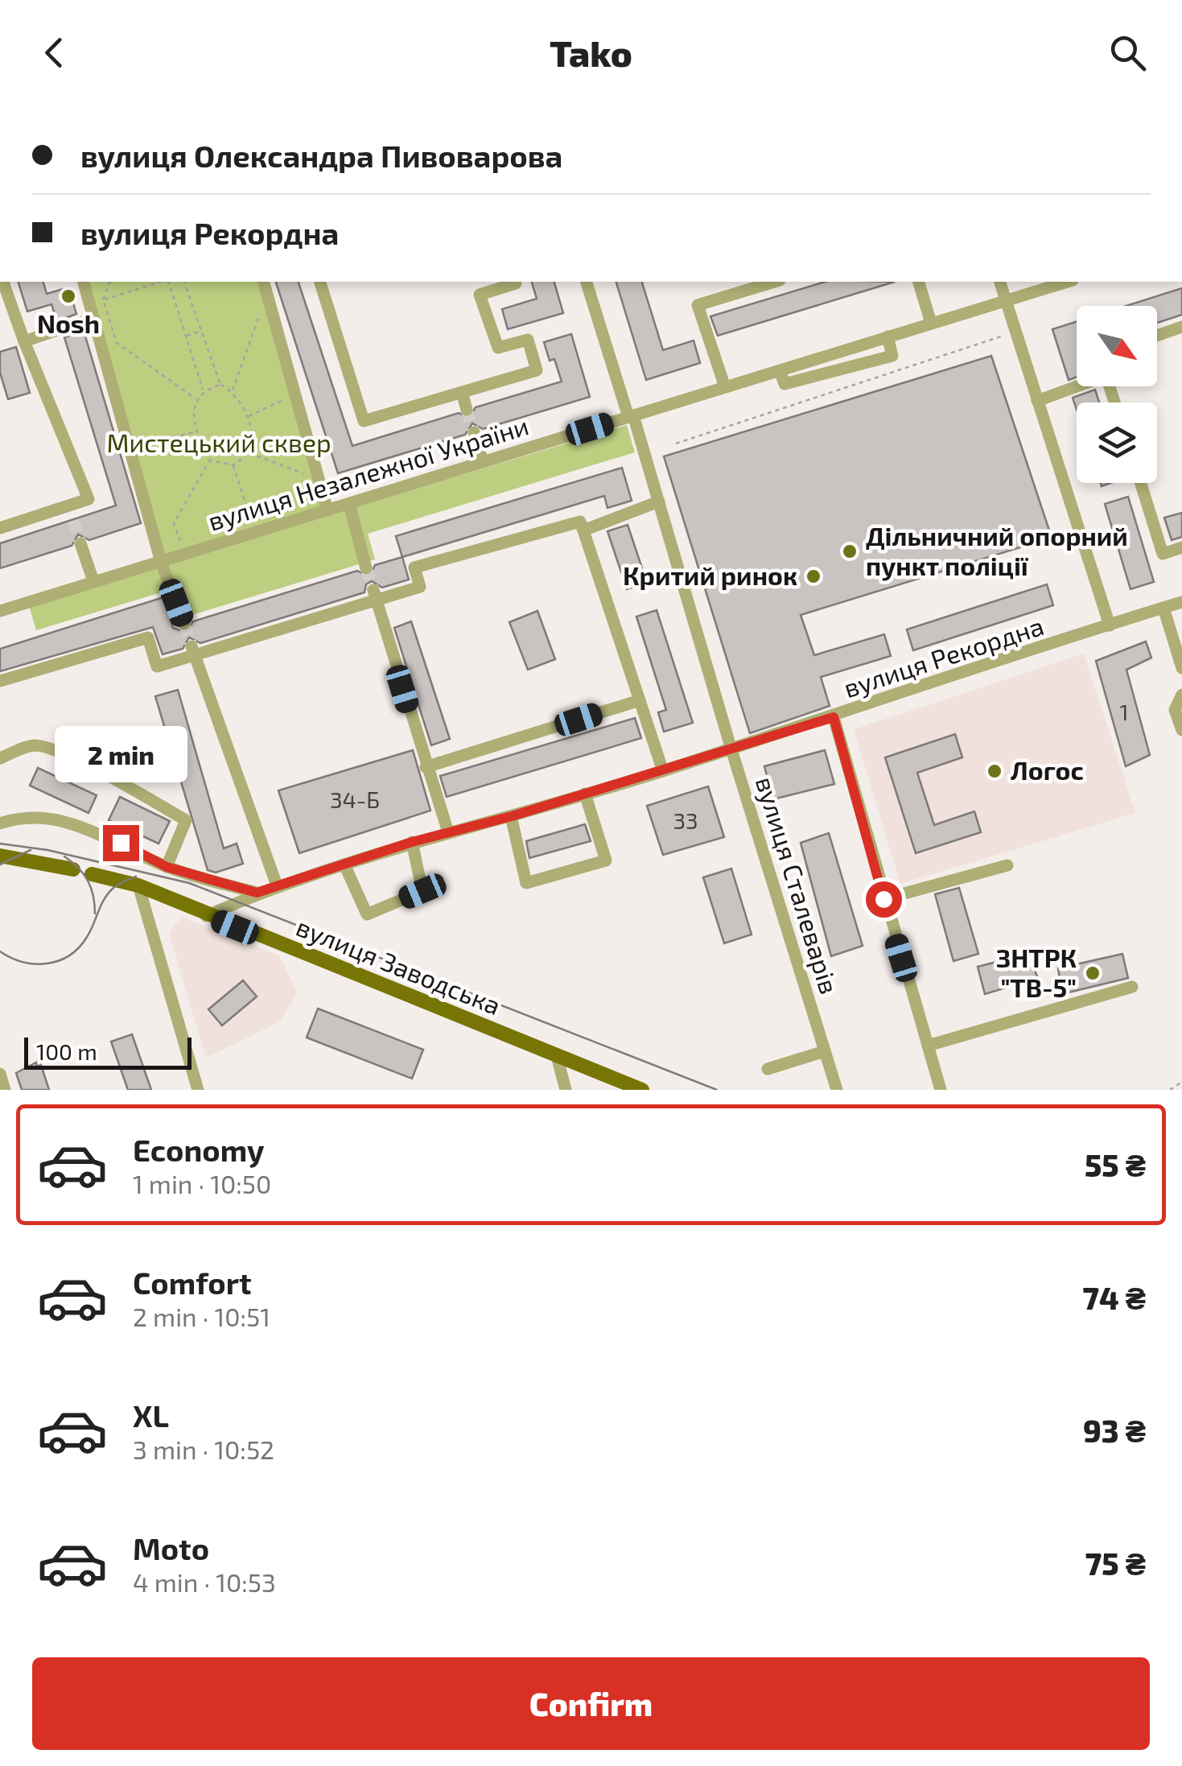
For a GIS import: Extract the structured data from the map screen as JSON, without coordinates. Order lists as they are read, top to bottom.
{
  "streets": {
    "main road": ["вулиця Заводська"],
    "street": ["вулиця Незалежної України", "вулиця Рекордна", "вулиця Сталеварів"]
  },
  "crossings": [
    ["вулиця Незалежної України", "вулиця Сталеварів"],
    ["вулиця Рекордна", "вулиця Сталеварів"],
    ["вулиця Рекордна", "вулиця Заводська"]
  ],
  "parks": ["Мистецький сквер"],
  "places": [
    "Nosh",
    "Дільничний опорний пункт поліції",
    "Критий ринок",
    "Логос",
    "ЗНТРК \"ТВ-5\""
  ],
  "house_numbers": ["1", "34-Б", "33"],
  "scale_bar": "100 m",
  "north": "bottom right",
  "page": {
    "header": "Tako",
    "banner": ["вулиця Олександра Пивоварова", "вулиця Рекордна"],
    "bubble": "2 min",
    "scale": "100 m",
    "list": [
      {
        "name": "Economy",
        "note": "1 min · 10:50",
        "value": "55 ₴"
      },
      {
        "name": "Comfort",
        "note": "2 min · 10:51",
        "value": "74 ₴"
      },
      {
        "name": "XL",
        "note": "3 min · 10:52",
        "value": "93 ₴"
      },
      {
        "name": "Moto",
        "note": "4 min · 10:53",
        "value": "75 ₴"
      }
    ],
    "buttons": "Confirm"
  }
}
